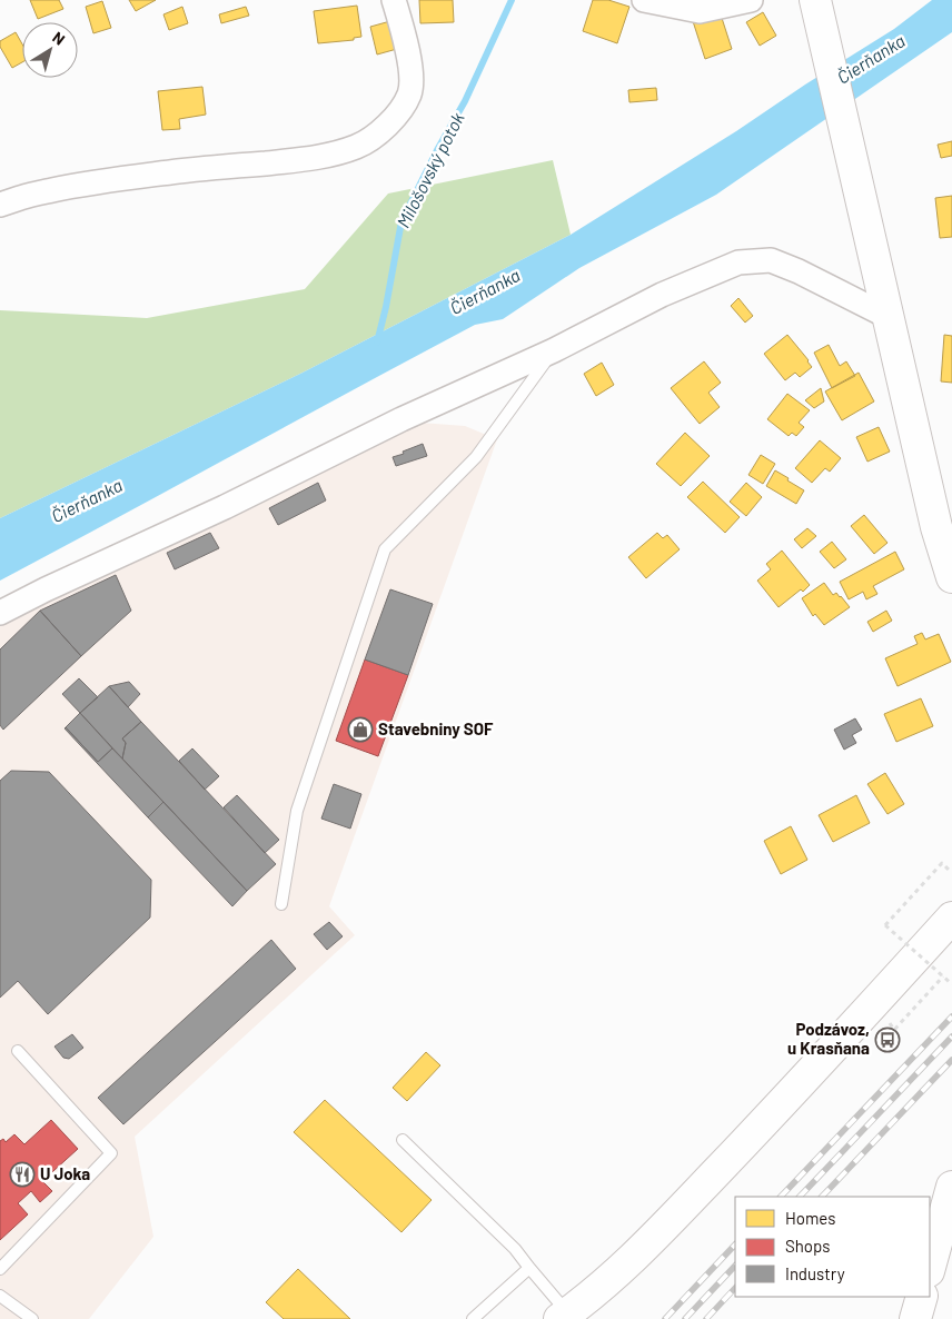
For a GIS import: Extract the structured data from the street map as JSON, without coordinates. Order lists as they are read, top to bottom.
{
  "water": ["Čierňanka", "Milošovský potok"],
  "places": {
    "shop": ["Stavebniny SOF"],
    "bus stop": ["Podzávoz, u Krasňana"],
    "restaurant": ["U Joka"]
  },
  "legend": ["Homes", "Shops", "Industry"],
  "north": "top right"
}
